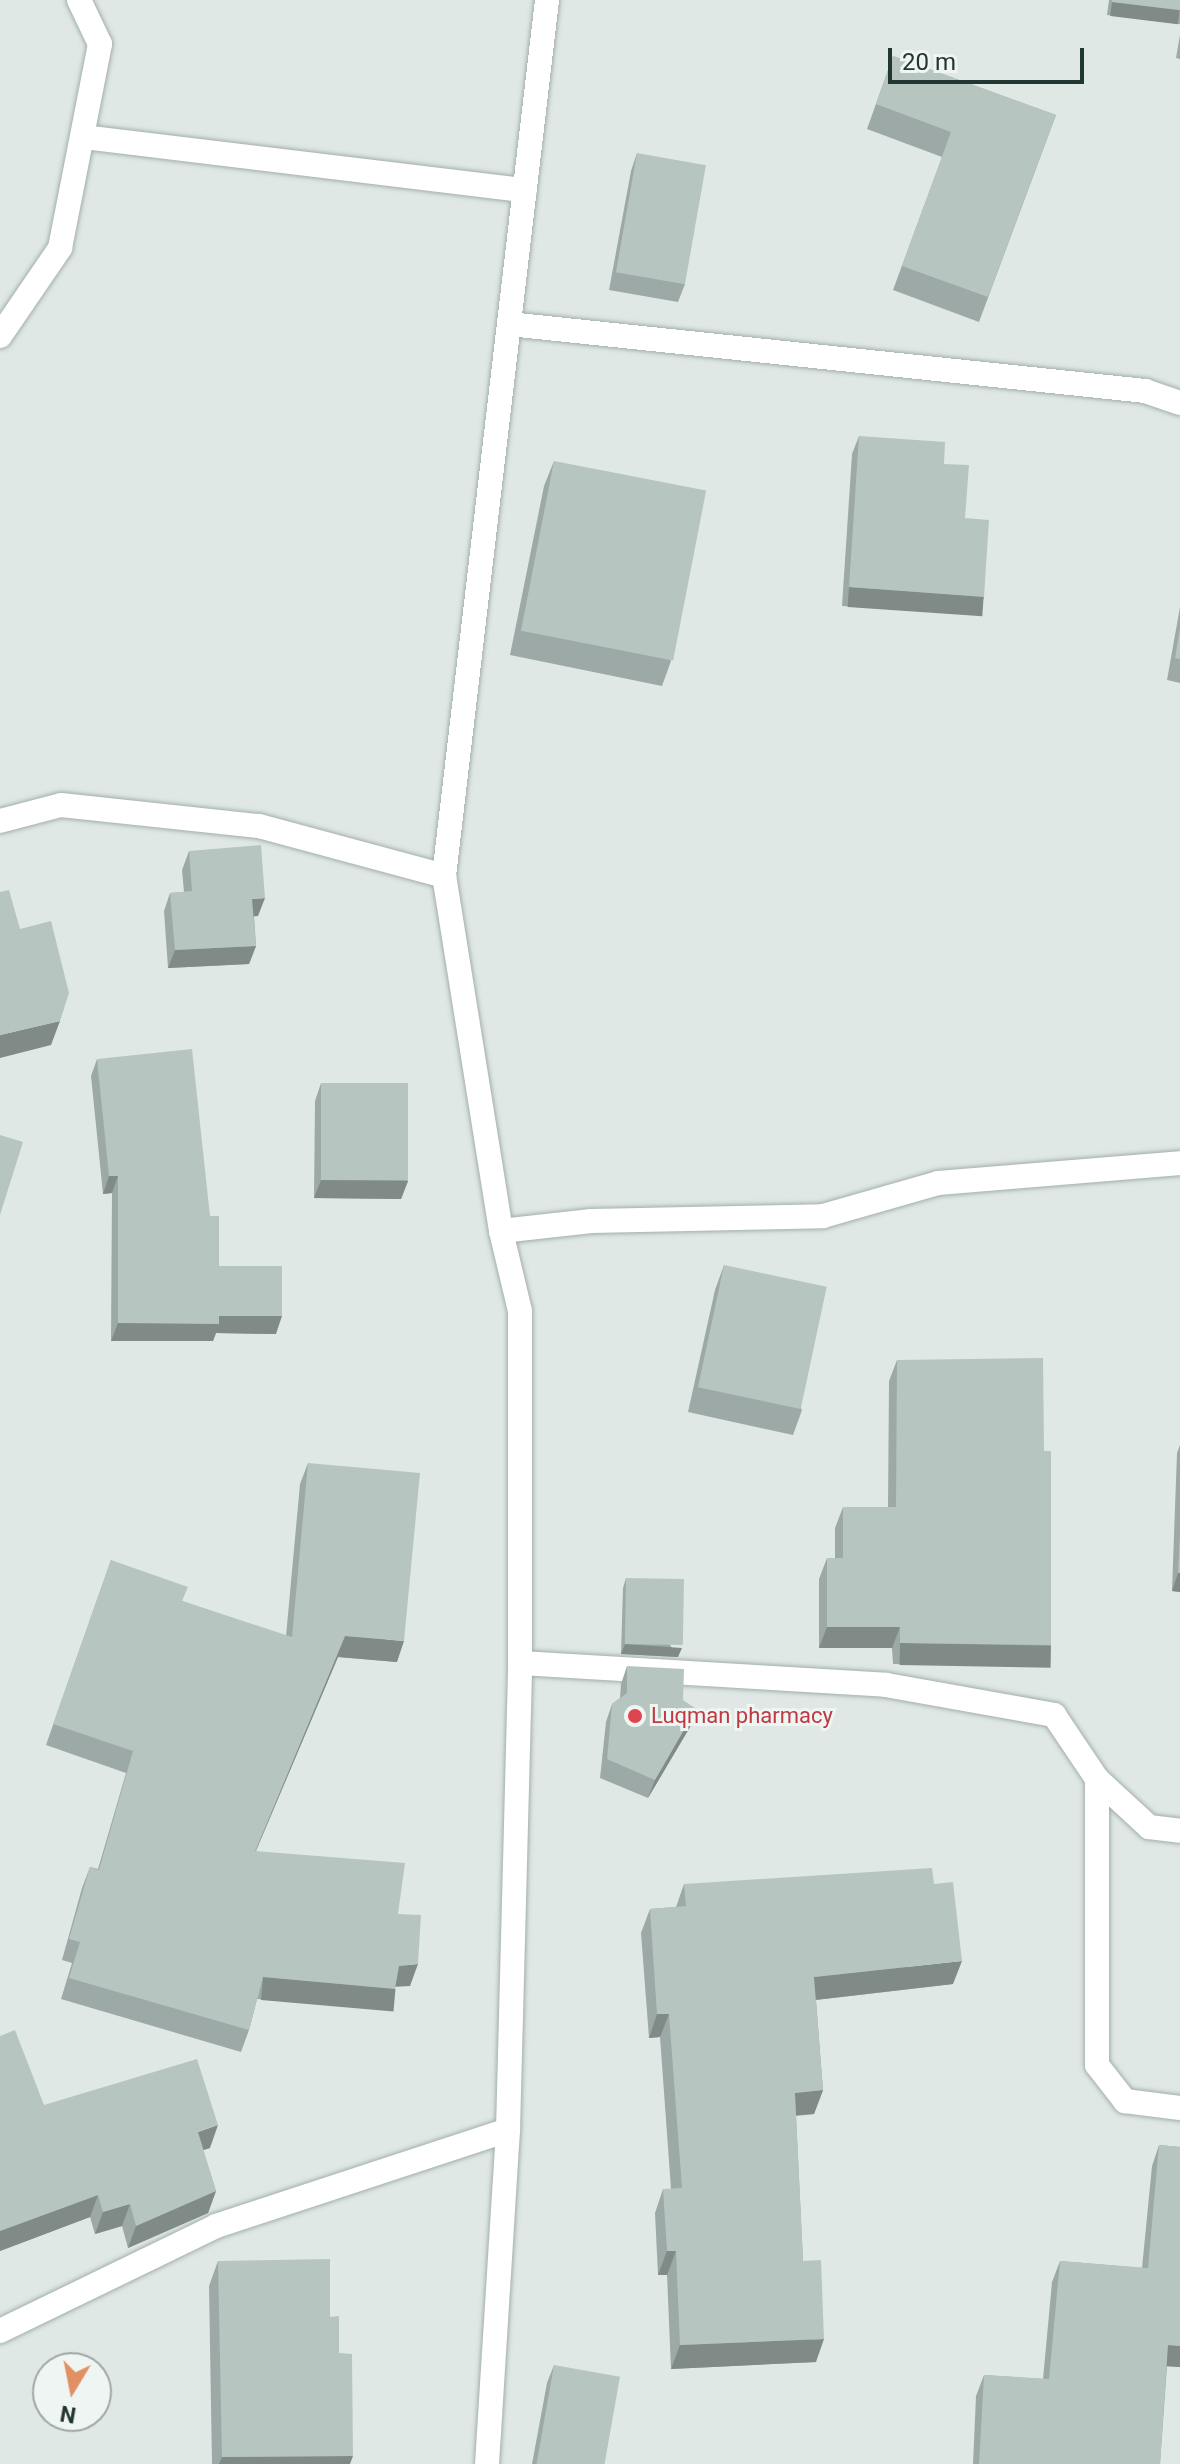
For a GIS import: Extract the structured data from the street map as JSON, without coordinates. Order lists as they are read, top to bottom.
{
  "places": ["Luqman pharmacy"],
  "scale_bar": "20 m",
  "north": "bottom"
}
